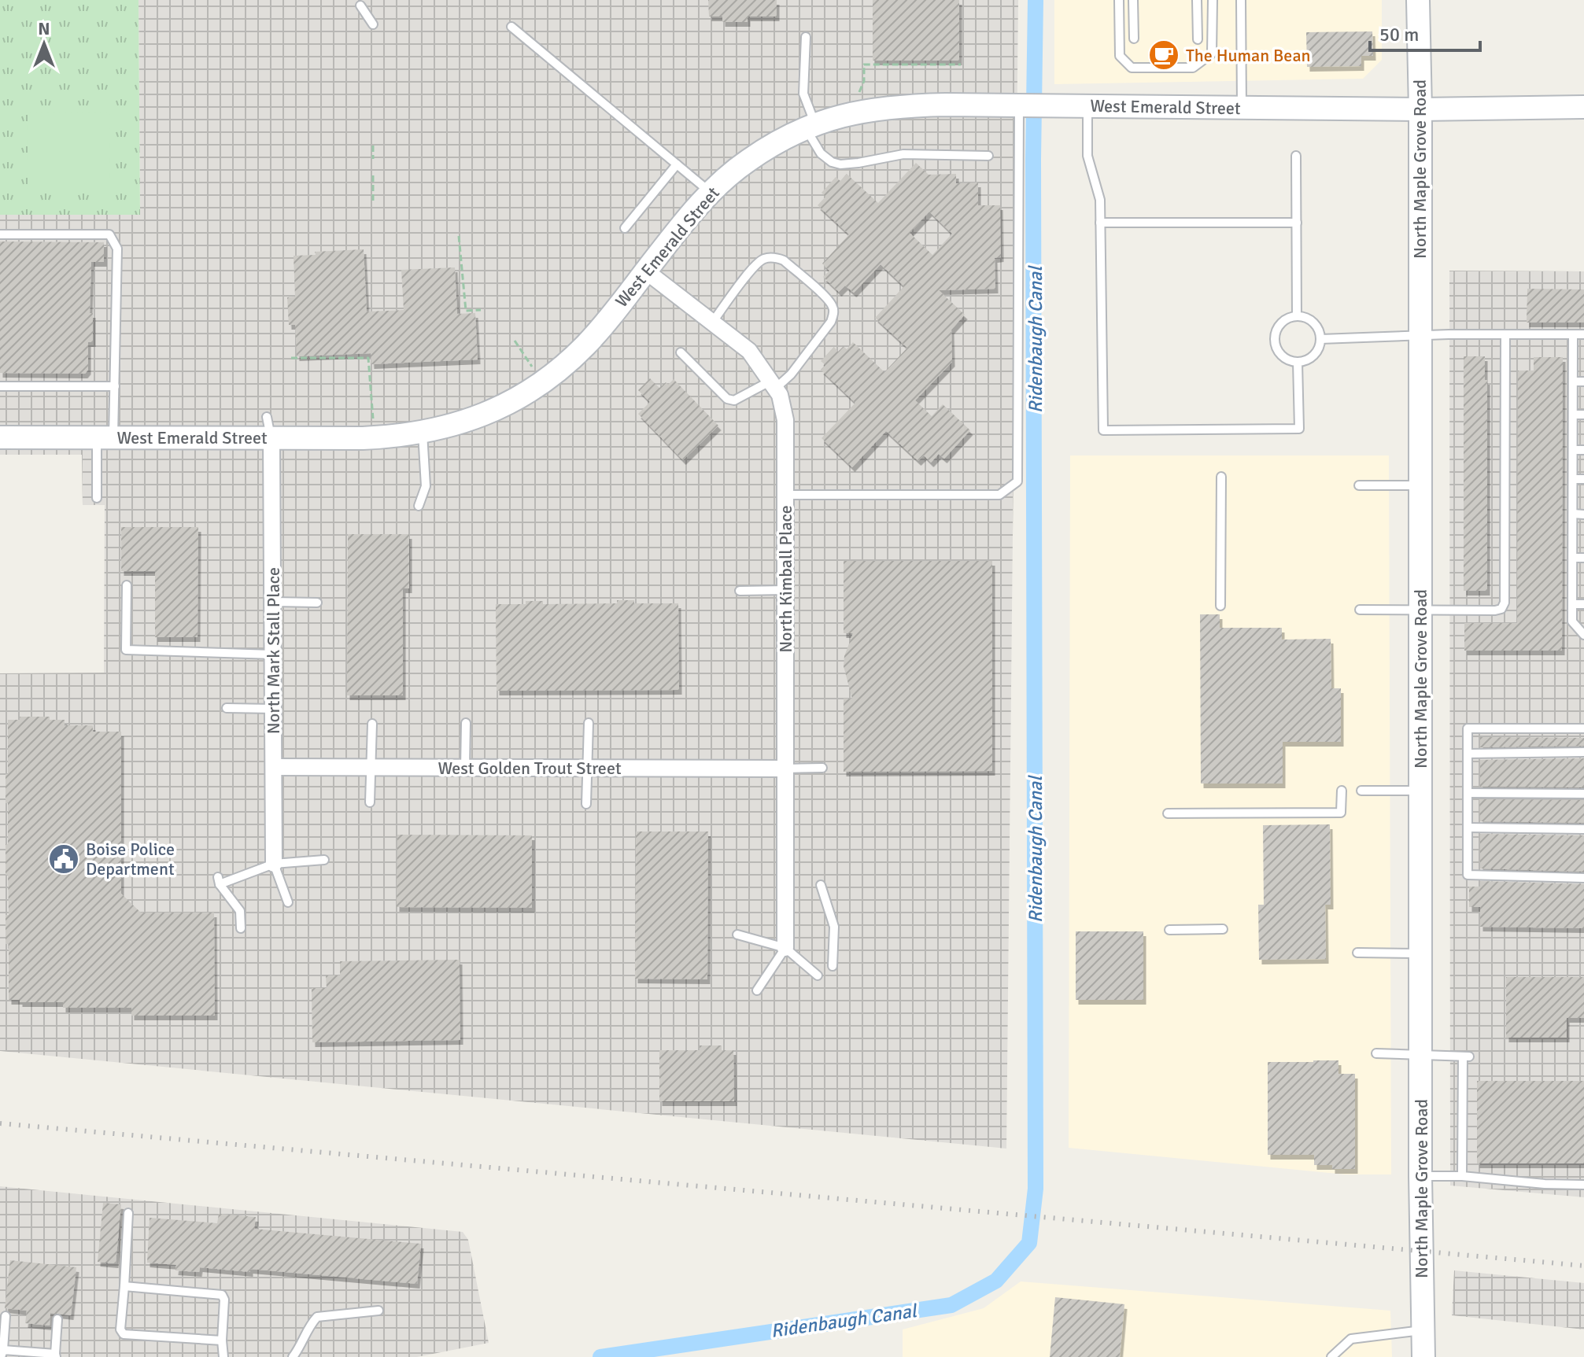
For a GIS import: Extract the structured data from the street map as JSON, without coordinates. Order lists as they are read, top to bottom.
{
  "streets": {
    "main road": ["West Emerald Street", "North Maple Grove Road"],
    "street": ["North Kimball Place", "North Mark Stall Place", "West Golden Trout Street"]
  },
  "crossings": [
    ["West Emerald Street", "North Maple Grove Road"],
    ["West Emerald Street", "North Kimball Place"],
    ["West Emerald Street", "North Mark Stall Place"],
    ["North Kimball Place", "West Golden Trout Street"],
    ["North Mark Stall Place", "West Golden Trout Street"]
  ],
  "water": ["Ridenbaugh Canal"],
  "places": {
    "cafe": ["The Human Bean"],
    "public building": ["Boise Police Department"]
  },
  "scale_bar": "50 m",
  "north": "top"
}
